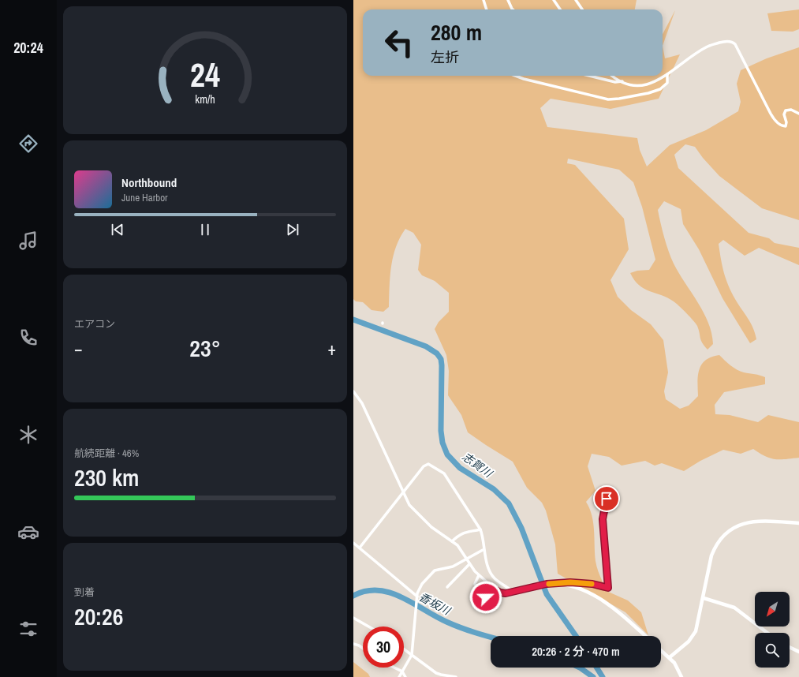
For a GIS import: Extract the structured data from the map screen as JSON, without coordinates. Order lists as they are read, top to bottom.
{
  "water": ["志賀川", "香坂川"],
  "north": "bottom left",
  "page": {
    "tabs": "20:24",
    "turn": ["280 m", "左折"],
    "song": ["Northbound", "June Harbor"],
    "tile": [
      "エアコン",
      ["航続距離 · 46%", "230 km"],
      ["到着", "20:26"]
    ],
    "heat": ["−", "23°", "+"],
    "limit": "30",
    "trip": "20:26 · 2 分 · 470 m",
    "gauge": ["24", "km/h"]
  }
}
